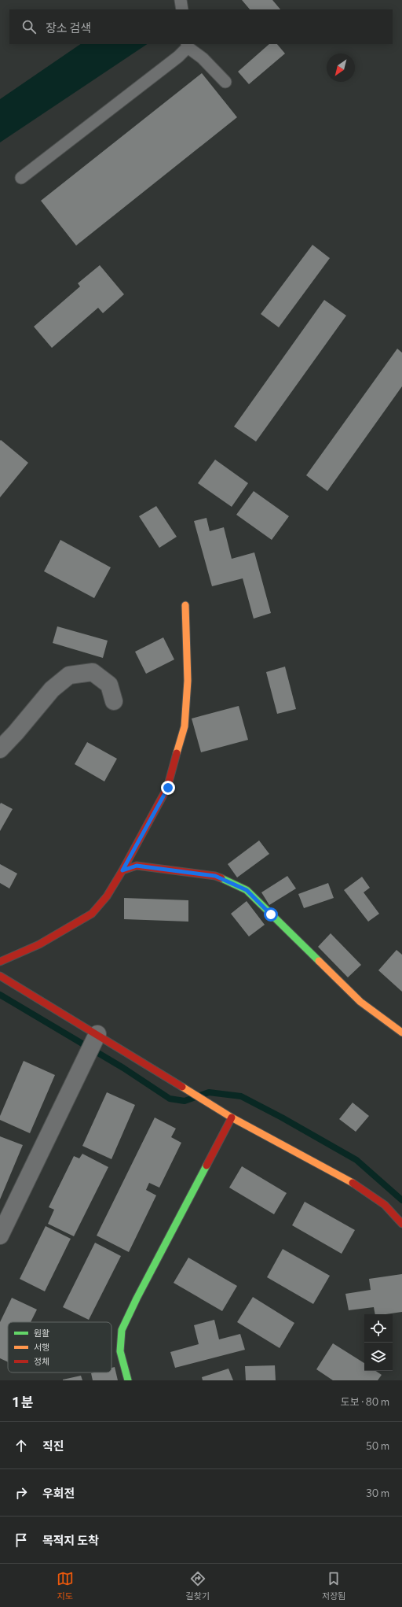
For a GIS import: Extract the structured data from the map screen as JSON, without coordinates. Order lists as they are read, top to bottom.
{
  "legend": ["원활", "서행", "정체"],
  "north": "bottom left",
  "page": {
    "search": "장소 검색",
    "heading": ["1 분", "도보 · 80 m"],
    "list": [
      ["직진", "50 m"],
      ["우회전", "30 m"],
      "목적지 도착"
    ],
    "nav": ["지도", "길찾기", "저장됨"]
  }
}
